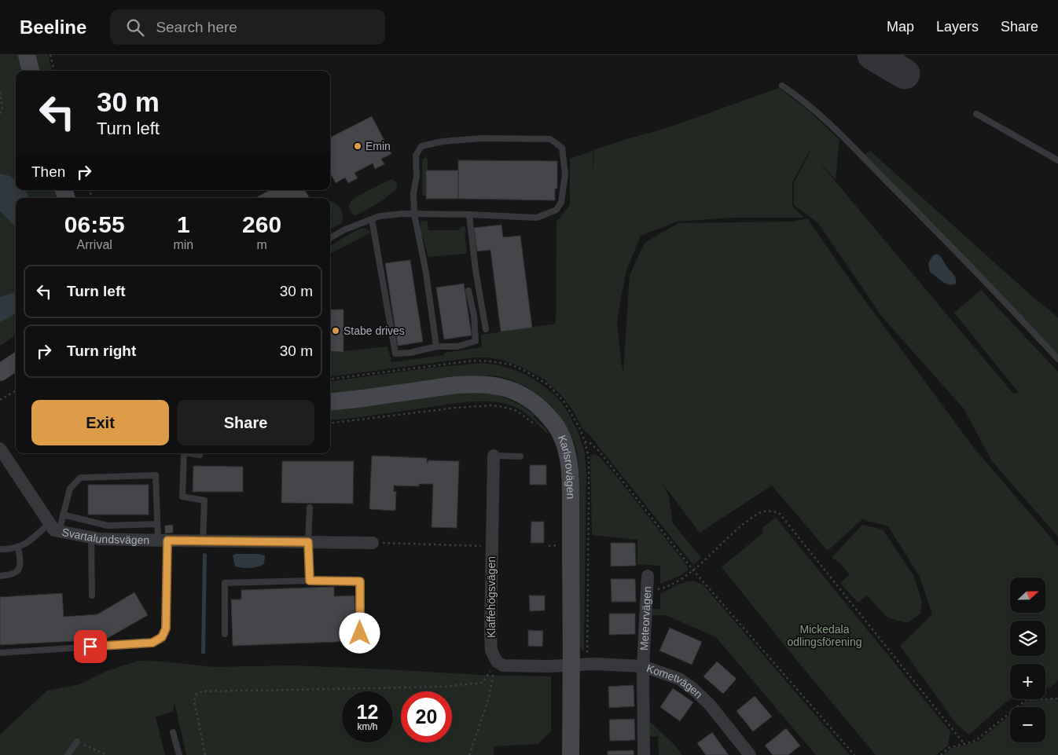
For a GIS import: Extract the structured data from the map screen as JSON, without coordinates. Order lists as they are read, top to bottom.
{
  "streets": {
    "street": [
      "Karlsrovägen",
      "Svartalundsvägen",
      "Klaffehögsvägen",
      "Meteorvägen",
      "Kometvägen"
    ]
  },
  "crossings": [
    ["Karlsrovägen", "Kometvägen"],
    ["Meteorvägen", "Kometvägen"]
  ],
  "parks": ["Mickedala odlingsförening"],
  "places": ["Emin", "Stabe drives"],
  "north": "right",
  "page": {
    "header": "Beeline",
    "search": "Search here",
    "nav": ["Map", "Layers", "Share"],
    "turn": ["30 m", "Turn left"],
    "then": "Then",
    "eta": [
      "06:55",
      "Arrival",
      "1",
      "min",
      "260",
      "m"
    ],
    "list": [
      {
        "name": "Turn left",
        "value": "30 m"
      },
      {
        "name": "Turn right",
        "value": "30 m"
      }
    ],
    "buttons": ["Exit", "Share"],
    "map_buttons": ["+", "−"],
    "speed": "12 km/h",
    "limit": "20"
  }
}
